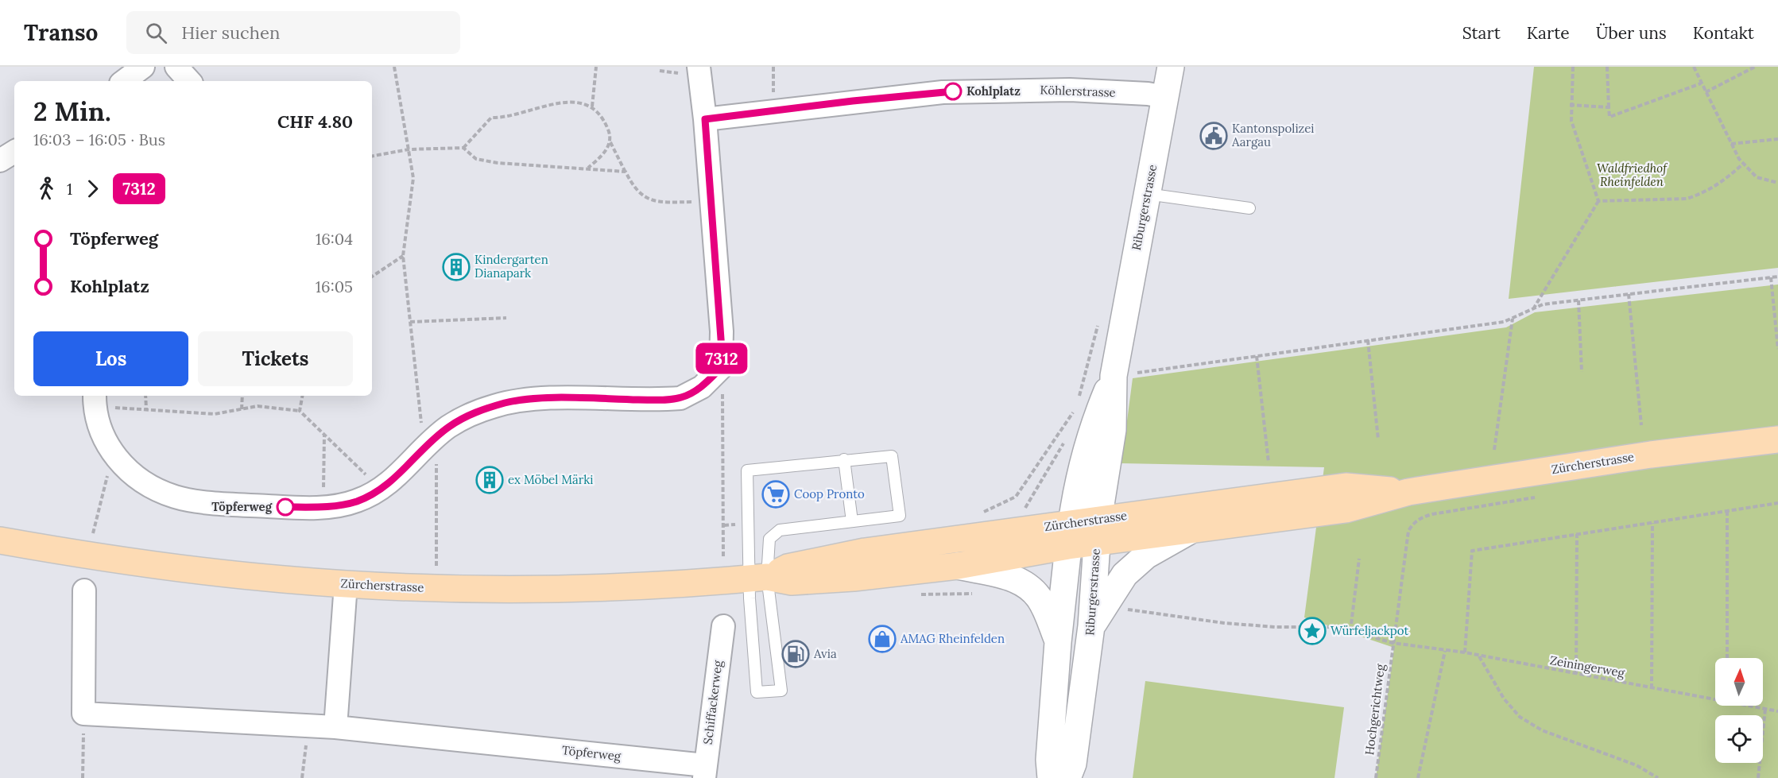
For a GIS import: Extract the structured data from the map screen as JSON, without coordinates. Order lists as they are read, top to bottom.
{
  "streets": {
    "main road": ["Riburgerstrasse", "Zürcherstrasse"],
    "street": ["Köhlerstrasse", "Schiffackerweg", "Töpferweg"],
    "path": ["Zeiningerweg", "Hochgerichtweg"]
  },
  "crossings": [
    ["Köhlerstrasse", "Riburgerstrasse"],
    ["Riburgerstrasse", "Zürcherstrasse"],
    ["Zeiningerweg", "Hochgerichtweg"],
    ["Schiffackerweg", "Töpferweg"]
  ],
  "parks": ["Waldfriedhof Rheinfelden"],
  "places": {
    "other": ["Kohlplatz", "Töpferweg"],
    "public building": ["Kantonspolizei Aargau"],
    "building": ["Kindergarten Dianapark", "ex Möbel Märki"],
    "supermarket": ["Coop Pronto"],
    "place": ["Würfeljackpot"],
    "shop": ["AMAG Rheinfelden"],
    "fuel station": ["Avia"]
  },
  "lines": ["bus line 7312"],
  "north": "top",
  "page": {
    "header": "Transo",
    "search": "Hier suchen",
    "nav": [
      "Start",
      "Karte",
      "Über uns",
      "Kontakt"
    ],
    "on_map": "7312",
    "heading": ["2 Min.", "16:03 – 16:05 · Bus", "CHF 4.80"],
    "legs": ["1", "7312"],
    "list": [
      {
        "name": "Töpferweg",
        "value": "16:04"
      },
      {
        "name": "Kohlplatz",
        "value": "16:05"
      }
    ],
    "buttons": ["Los", "Tickets"]
  }
}
